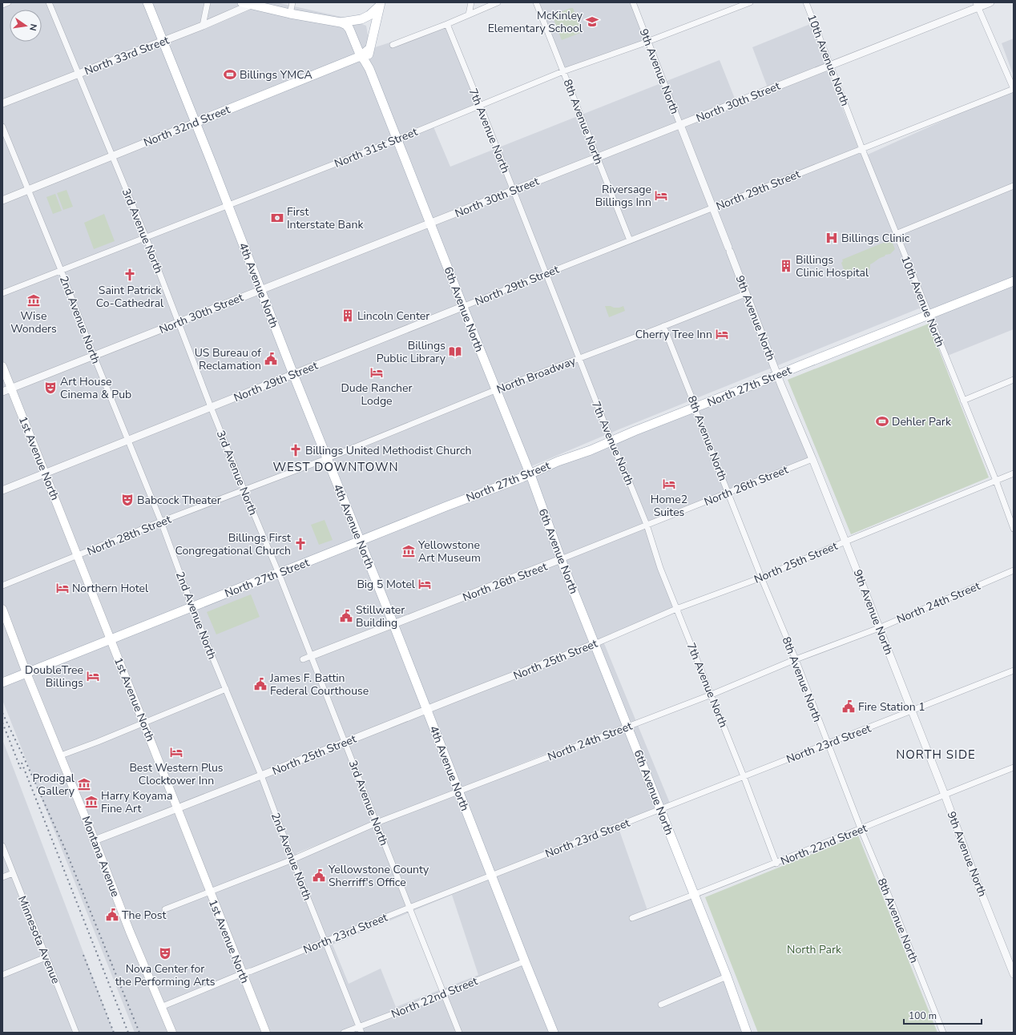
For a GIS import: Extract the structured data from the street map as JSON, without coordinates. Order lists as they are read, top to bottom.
{
  "streets": {
    "main road": [
      "North 32nd Street",
      "4th Avenue North",
      "6th Avenue North",
      "North 27th Street",
      "1st Avenue North",
      "Montana Avenue"
    ],
    "street": [
      "North 33rd Street",
      "10th Avenue North",
      "9th Avenue North",
      "North 30th Street",
      "8th Avenue North",
      "7th Avenue North",
      "North 31st Street",
      "North 29th Street",
      "3rd Avenue North",
      "2nd Avenue North",
      "North Broadway",
      "North 26th Street",
      "North 28th Street",
      "North 25th Street",
      "North 24th Street",
      "North 23rd Street",
      "North 22nd Street",
      "Minnesota Avenue"
    ]
  },
  "crossings": [
    ["North 33rd Street", "3rd Avenue North"],
    ["North 33rd Street", "4th Avenue North"],
    ["10th Avenue North", "North 30th Street"],
    ["10th Avenue North", "North 29th Street"],
    ["10th Avenue North", "North 27th Street"],
    ["10th Avenue North", "North 25th Street"],
    ["9th Avenue North", "North 30th Street"],
    ["9th Avenue North", "North 31st Street"],
    ["9th Avenue North", "North 29th Street"],
    ["9th Avenue North", "North Broadway"],
    ["9th Avenue North", "North 27th Street"],
    ["9th Avenue North", "North 26th Street"],
    ["9th Avenue North", "North 25th Street"],
    ["9th Avenue North", "North 24th Street"],
    ["9th Avenue North", "North 23rd Street"],
    ["9th Avenue North", "North 22nd Street"],
    ["North 30th Street", "8th Avenue North"],
    ["North 30th Street", "7th Avenue North"],
    ["North 30th Street", "3rd Avenue North"],
    ["North 30th Street", "4th Avenue North"],
    ["North 30th Street", "6th Avenue North"],
    ["North 30th Street", "2nd Avenue North"],
    ["North 30th Street", "1st Avenue North"],
    ["8th Avenue North", "North 31st Street"],
    ["8th Avenue North", "North 29th Street"],
    ["8th Avenue North", "North Broadway"],
    ["8th Avenue North", "North 27th Street"],
    ["8th Avenue North", "North 26th Street"],
    ["8th Avenue North", "North 25th Street"],
    ["8th Avenue North", "North 24th Street"],
    ["8th Avenue North", "North 23rd Street"],
    ["8th Avenue North", "North 22nd Street"],
    ["North 32nd Street", "3rd Avenue North"],
    ["North 32nd Street", "4th Avenue North"],
    ["North 32nd Street", "6th Avenue North"],
    ["North 32nd Street", "2nd Avenue North"],
    ["7th Avenue North", "North 31st Street"],
    ["7th Avenue North", "North 29th Street"],
    ["7th Avenue North", "North Broadway"],
    ["7th Avenue North", "North 27th Street"],
    ["7th Avenue North", "North 26th Street"],
    ["7th Avenue North", "North 25th Street"],
    ["7th Avenue North", "North 24th Street"],
    ["7th Avenue North", "North 23rd Street"],
    ["7th Avenue North", "North 22nd Street"],
    ["North 31st Street", "3rd Avenue North"],
    ["North 31st Street", "4th Avenue North"],
    ["North 31st Street", "6th Avenue North"],
    ["North 31st Street", "2nd Avenue North"],
    ["North 29th Street", "3rd Avenue North"],
    ["North 29th Street", "4th Avenue North"],
    ["North 29th Street", "6th Avenue North"],
    ["North 29th Street", "2nd Avenue North"],
    ["North 29th Street", "1st Avenue North"],
    ["3rd Avenue North", "North 27th Street"],
    ["3rd Avenue North", "North 26th Street"],
    ["3rd Avenue North", "North 28th Street"],
    ["3rd Avenue North", "North 25th Street"],
    ["3rd Avenue North", "North 24th Street"],
    ["3rd Avenue North", "North 23rd Street"],
    ["3rd Avenue North", "North 22nd Street"],
    ["4th Avenue North", "North Broadway"],
    ["4th Avenue North", "North 27th Street"],
    ["4th Avenue North", "North 26th Street"],
    ["4th Avenue North", "North 28th Street"],
    ["4th Avenue North", "North 25th Street"],
    ["4th Avenue North", "North 24th Street"],
    ["4th Avenue North", "North 23rd Street"],
    ["4th Avenue North", "North 22nd Street"],
    ["6th Avenue North", "North Broadway"],
    ["6th Avenue North", "North 27th Street"],
    ["6th Avenue North", "North 26th Street"],
    ["6th Avenue North", "North 25th Street"],
    ["6th Avenue North", "North 24th Street"],
    ["6th Avenue North", "North 23rd Street"],
    ["6th Avenue North", "North 22nd Street"],
    ["2nd Avenue North", "North 27th Street"],
    ["2nd Avenue North", "North 28th Street"],
    ["2nd Avenue North", "North 25th Street"],
    ["2nd Avenue North", "North 24th Street"],
    ["2nd Avenue North", "North 23rd Street"],
    ["2nd Avenue North", "North 22nd Street"],
    ["North Broadway", "North 28th Street"],
    ["North 27th Street", "1st Avenue North"],
    ["North 27th Street", "Montana Avenue"],
    ["1st Avenue North", "North 28th Street"],
    ["1st Avenue North", "North 25th Street"],
    ["1st Avenue North", "North 24th Street"],
    ["1st Avenue North", "North 23rd Street"],
    ["North 25th Street", "Montana Avenue"],
    ["North 23rd Street", "Montana Avenue"]
  ],
  "districts": ["WEST DOWNTOWN", "NORTH SIDE"],
  "parks": ["North Park"],
  "places": {
    "school or university": ["McKinley Elementary School"],
    "sports": ["Billings YMCA", "Dehler Park"],
    "hotel": [
      "Riversage Billings Inn",
      "Cherry Tree Inn",
      "Dude Rancher Lodge",
      "Home2 Suites",
      "Big 5 Motel",
      "Northern Hotel",
      "DoubleTree Billings",
      "Best Western Plus Clocktower Inn"
    ],
    "bank": ["First Interstate Bank"],
    "hospital": ["Billings Clinic"],
    "building": ["Billings Clinic Hospital", "Lincoln Center"],
    "church": ["Saint Patrick Co-Cathedral", "Billings United Methodist Church", "Billings First Congregational Church"],
    "museum": [
      "Wise Wonders",
      "Yellowstone Art Museum",
      "Prodigal Gallery",
      "Harry Koyama Fine Art"
    ],
    "library": ["Billings Public Library"],
    "public building": [
      "US Bureau of Reclamation",
      "Stillwater Building",
      "James F. Battin Federal Courthouse",
      "Fire Station 1",
      "Yellowstone County Sherriff's Office",
      "The Post"
    ],
    "theatre": ["Art House Cinema & Pub", "Babcock Theater", "Nova Center for the Performing Arts"]
  },
  "scale_bar": "100 m",
  "north": "right"
}
